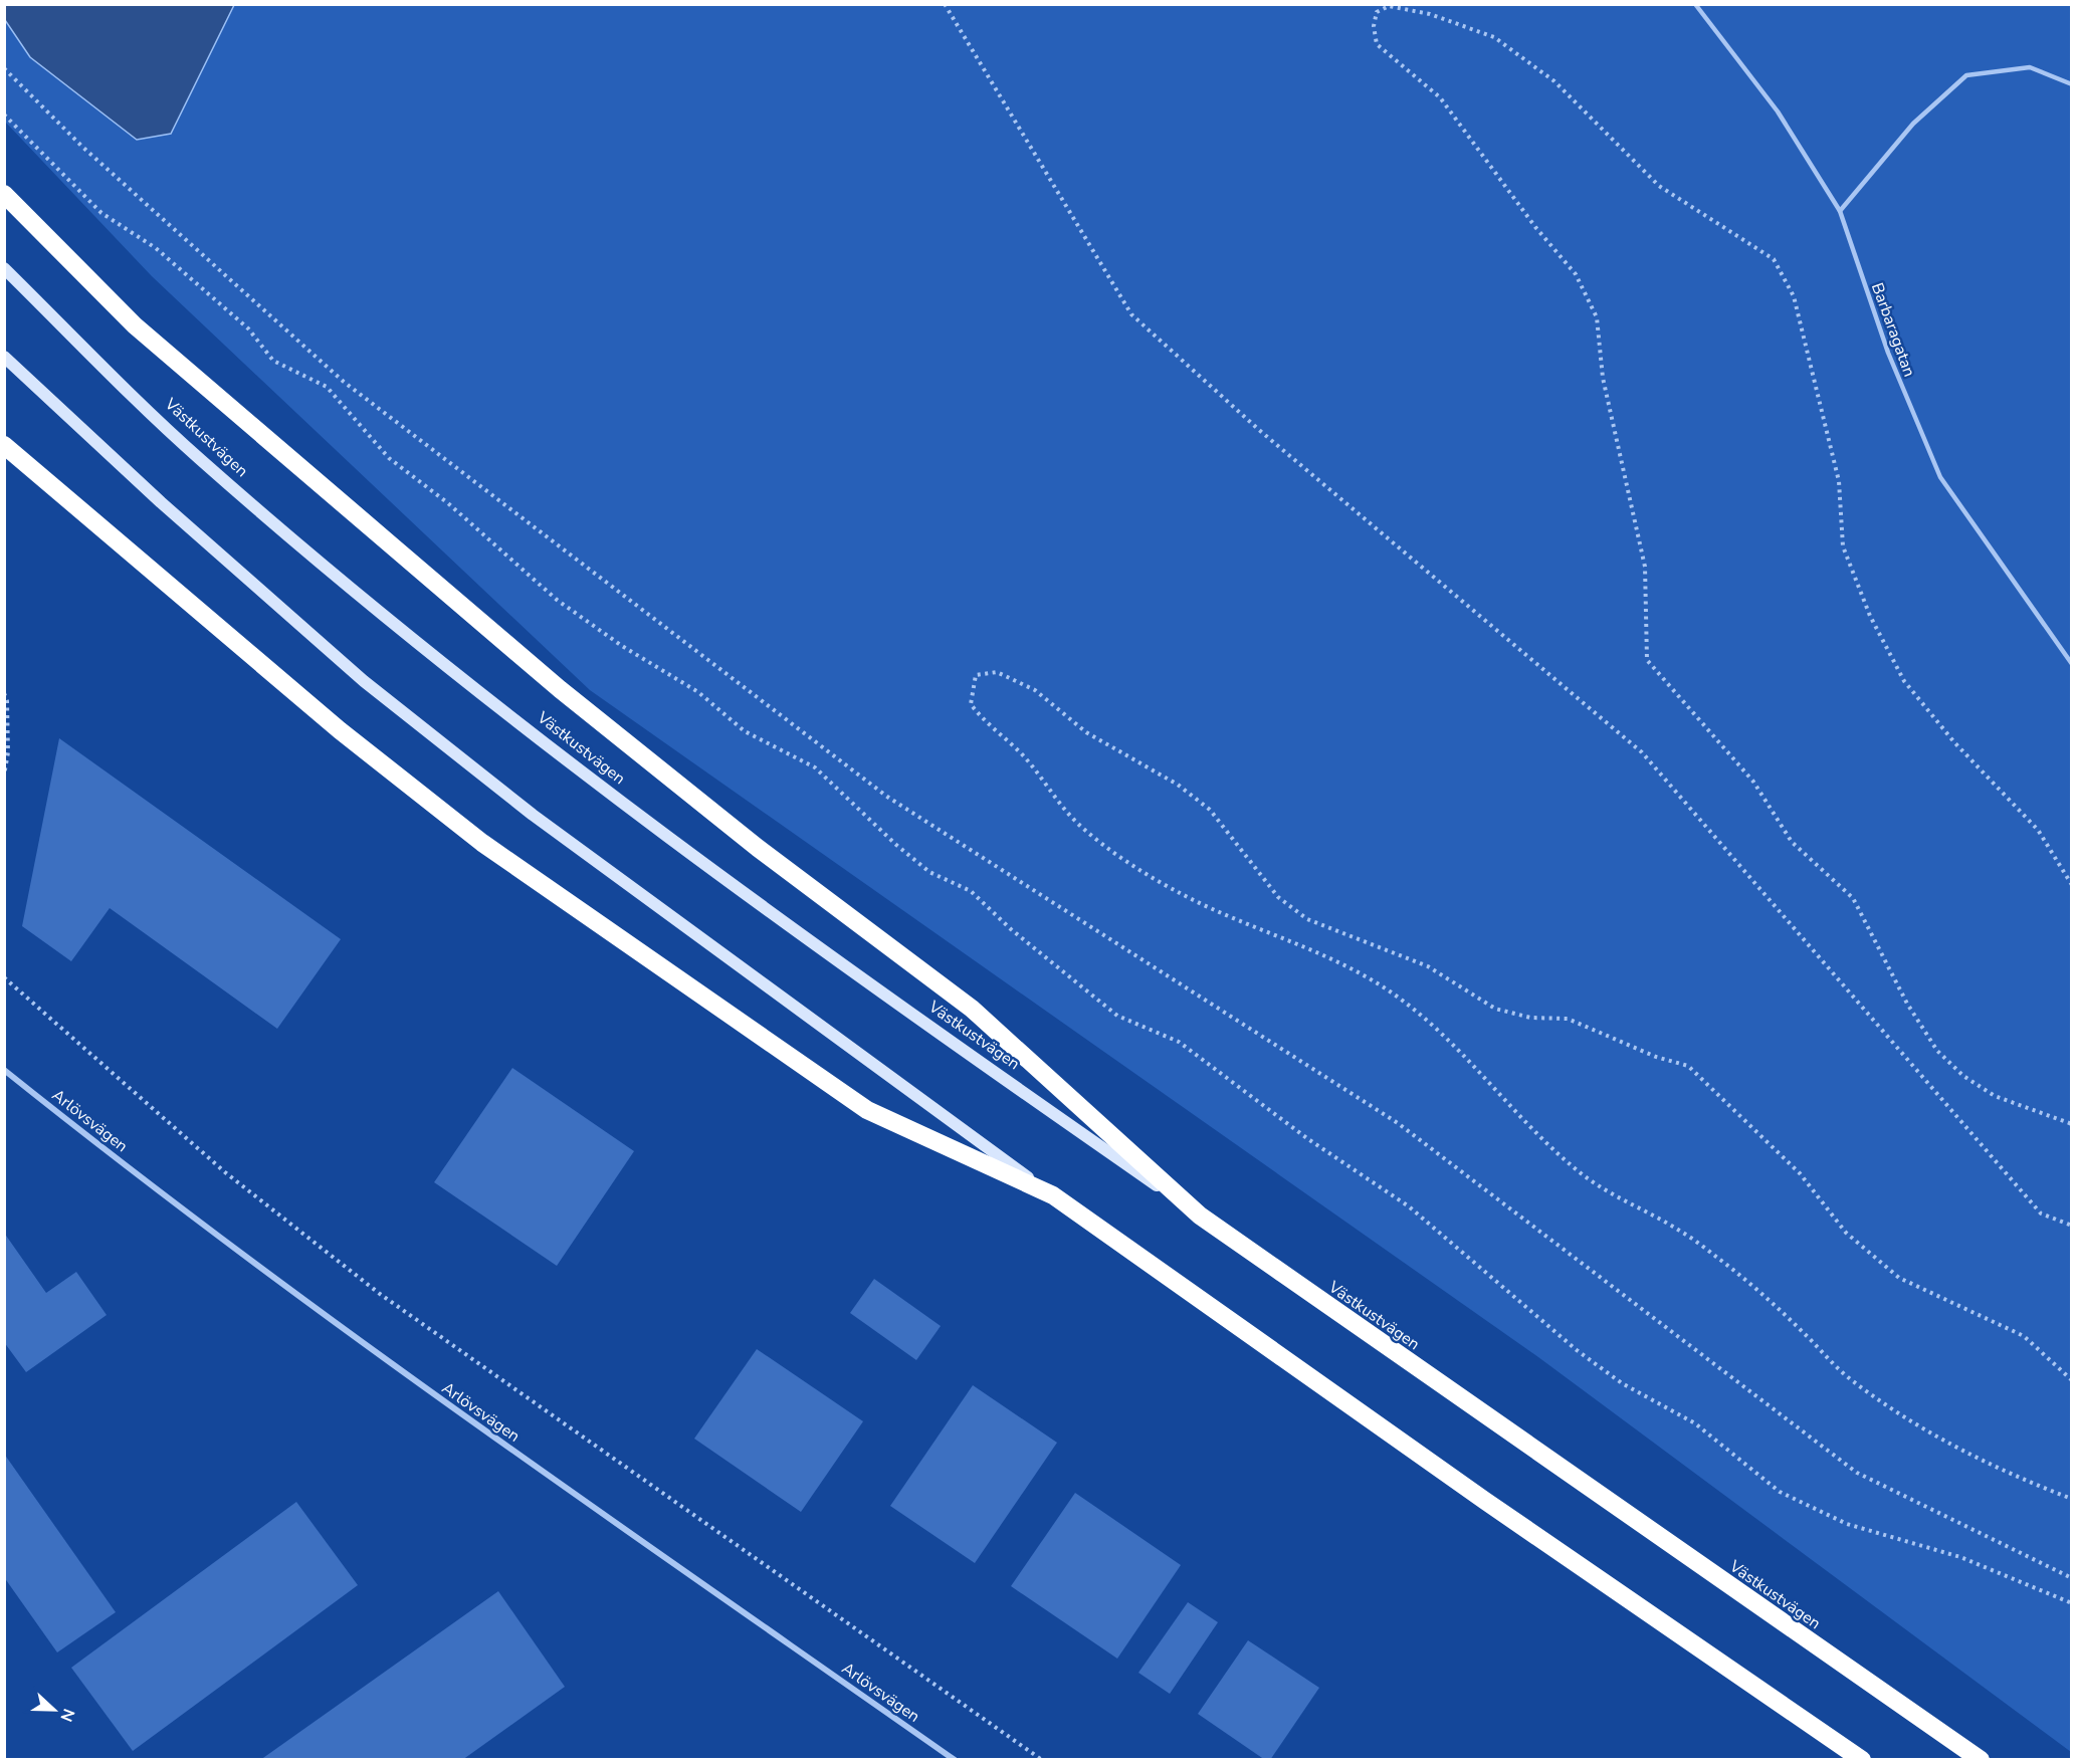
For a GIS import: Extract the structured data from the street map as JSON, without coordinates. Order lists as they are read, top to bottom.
{
  "streets": {
    "highway": ["Västkustvägen"],
    "street": ["Arlövsvägen"],
    "lane": ["Barbaragatan"]
  },
  "north": "right"
}
